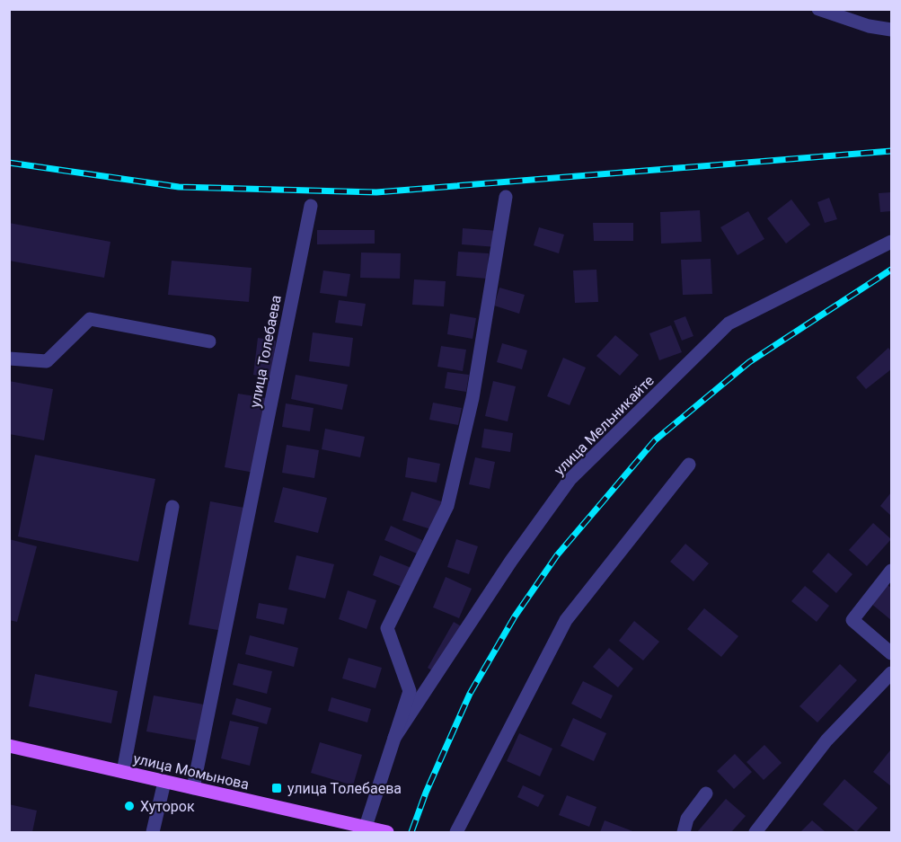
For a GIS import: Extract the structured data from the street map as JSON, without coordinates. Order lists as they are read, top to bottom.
{
  "streets": {
    "main road": ["улица Момынова"],
    "street": ["улица Толебаева", "улица Мельникайте"]
  },
  "crossings": [
    ["улица Толебаева", "улица Момынова"],
    ["улица Мельникайте", "улица Момынова"]
  ],
  "places": {
    "transit": ["улица Толебаева"],
    "other": ["Хуторок"]
  }
}
